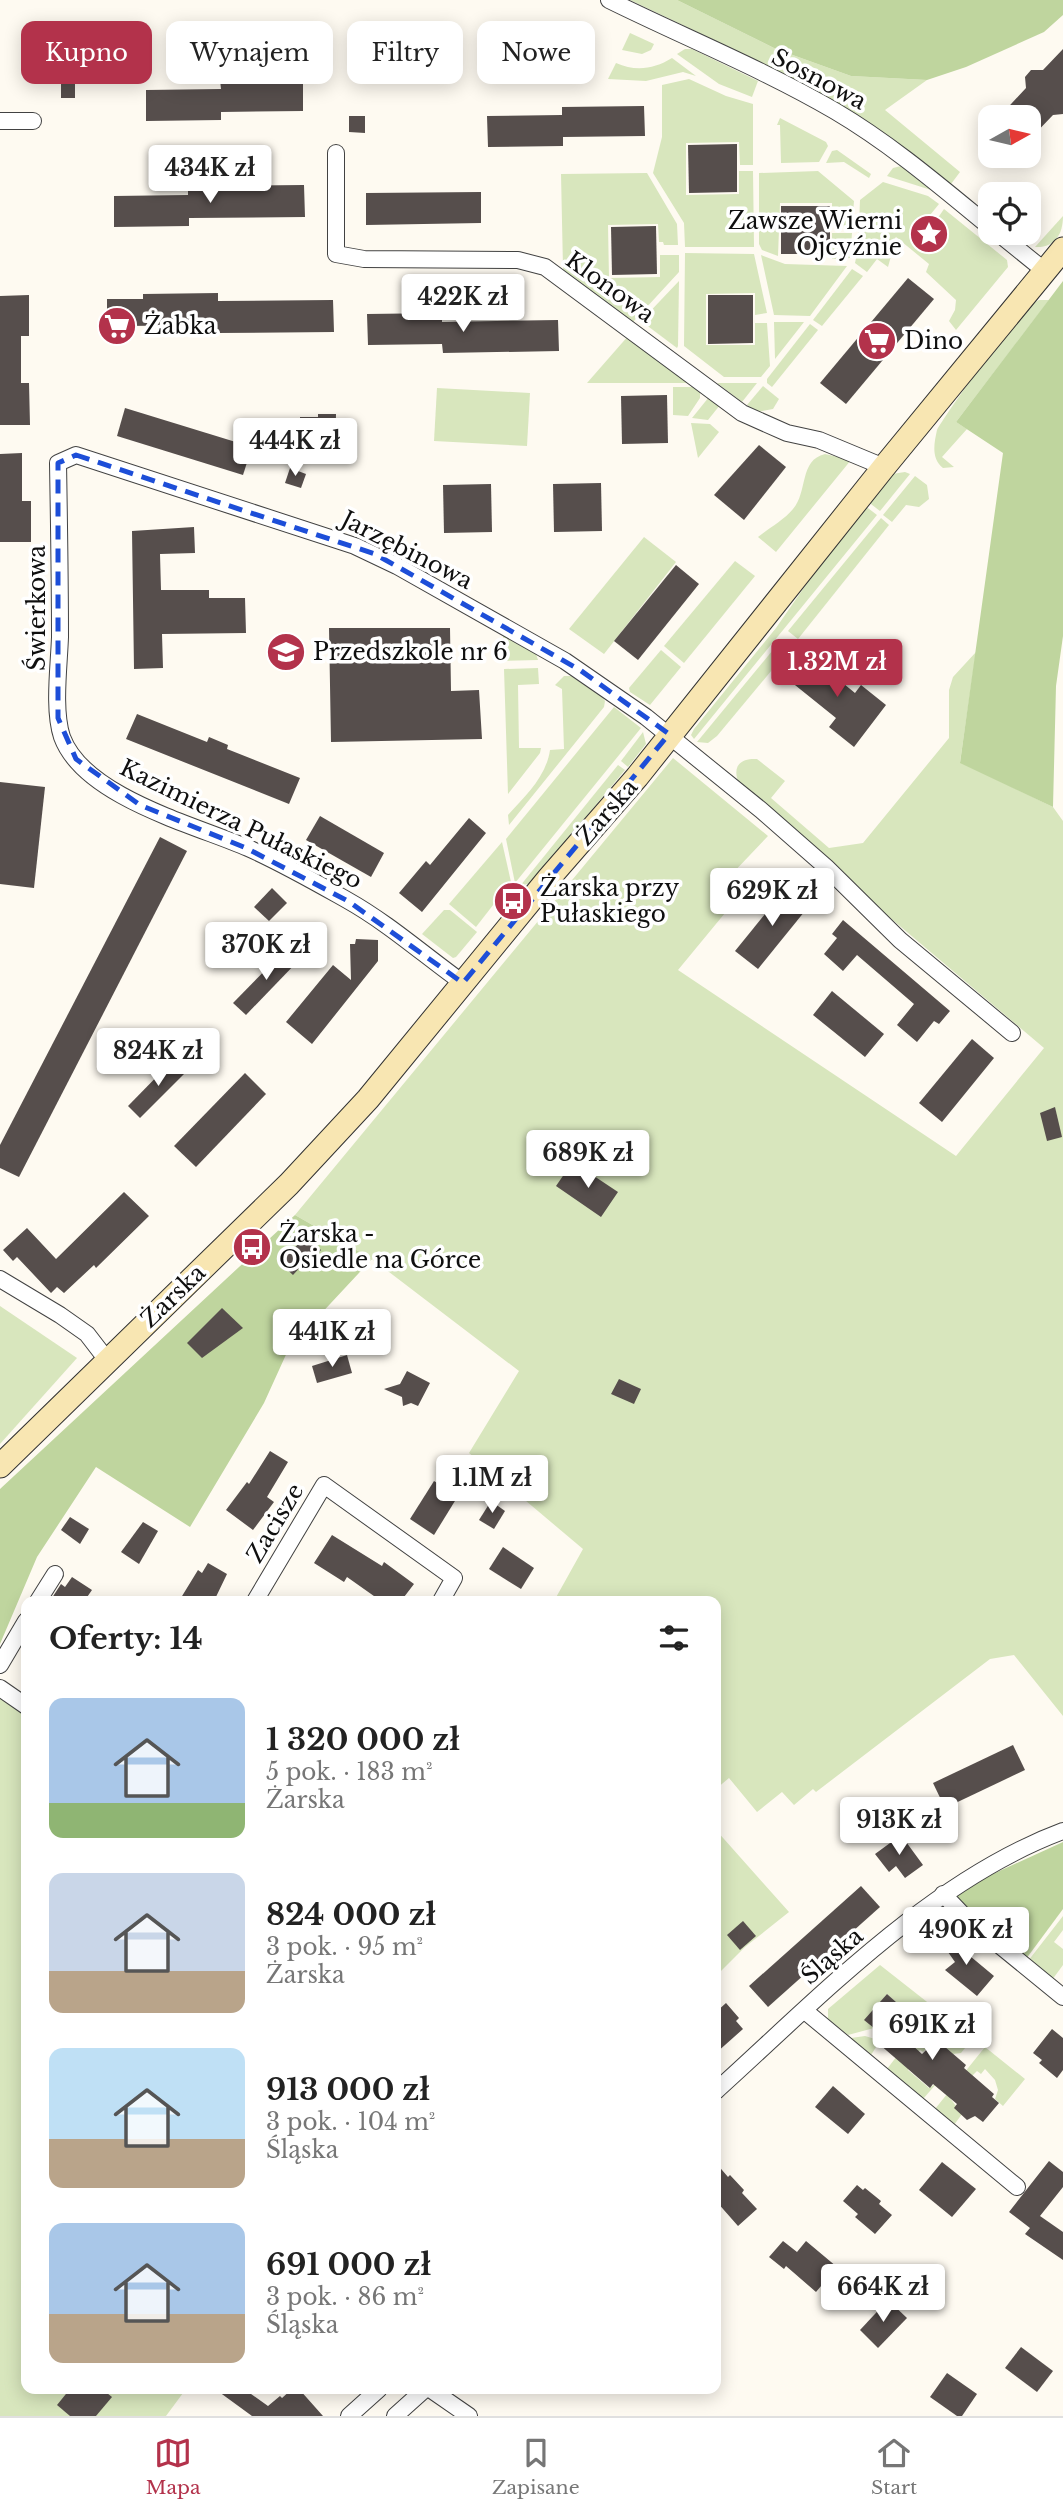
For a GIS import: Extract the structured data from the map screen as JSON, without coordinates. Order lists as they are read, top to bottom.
{
  "streets": {
    "street": [
      "Sosnowa",
      "Klonowa",
      "Jarzębinowa",
      "Świerkowa",
      "Żarska",
      "Kazimierza Pułaskiego",
      "Zacisze",
      "Śląska"
    ]
  },
  "crossings": [
    ["Klonowa", "Żarska"],
    ["Jarzębinowa", "Świerkowa"],
    ["Jarzębinowa", "Żarska"],
    ["Świerkowa", "Kazimierza Pułaskiego"],
    ["Żarska", "Kazimierza Pułaskiego"]
  ],
  "places": {
    "place": ["Zawsze Wierni Ojcyźnie"],
    "supermarket": ["Żabka", "Dino"],
    "school or university": ["Przedszkole nr 6"],
    "bus stop": ["Żarska przy Pułaskiego", "Żarska - Osiedle na Górce"]
  },
  "north": "right",
  "page": {
    "chip": [
      "Kupno",
      "Wynajem",
      "Filtry",
      "Nowe"
    ],
    "price": [
      "434K zł",
      "422K zł",
      "444K zł",
      "1.32M zł",
      "629K zł",
      "370K zł",
      "824K zł",
      "689K zł",
      "441K zł",
      "1.1M zł",
      "913K zł",
      "490K zł",
      "691K zł",
      "664K zł"
    ],
    "heading": "Oferty: 14",
    "list": [
      {
        "name": "1 320 000 zł",
        "note": "5 pok. · 183 m² · Żarska"
      },
      {
        "name": "824 000 zł",
        "note": "3 pok. · 95 m² · Żarska"
      },
      {
        "name": "913 000 zł",
        "note": "3 pok. · 104 m² · Śląska"
      },
      {
        "name": "691 000 zł",
        "note": "3 pok. · 86 m² · Śląska"
      }
    ],
    "tabs": ["Mapa", "Zapisane", "Start"]
  }
}
